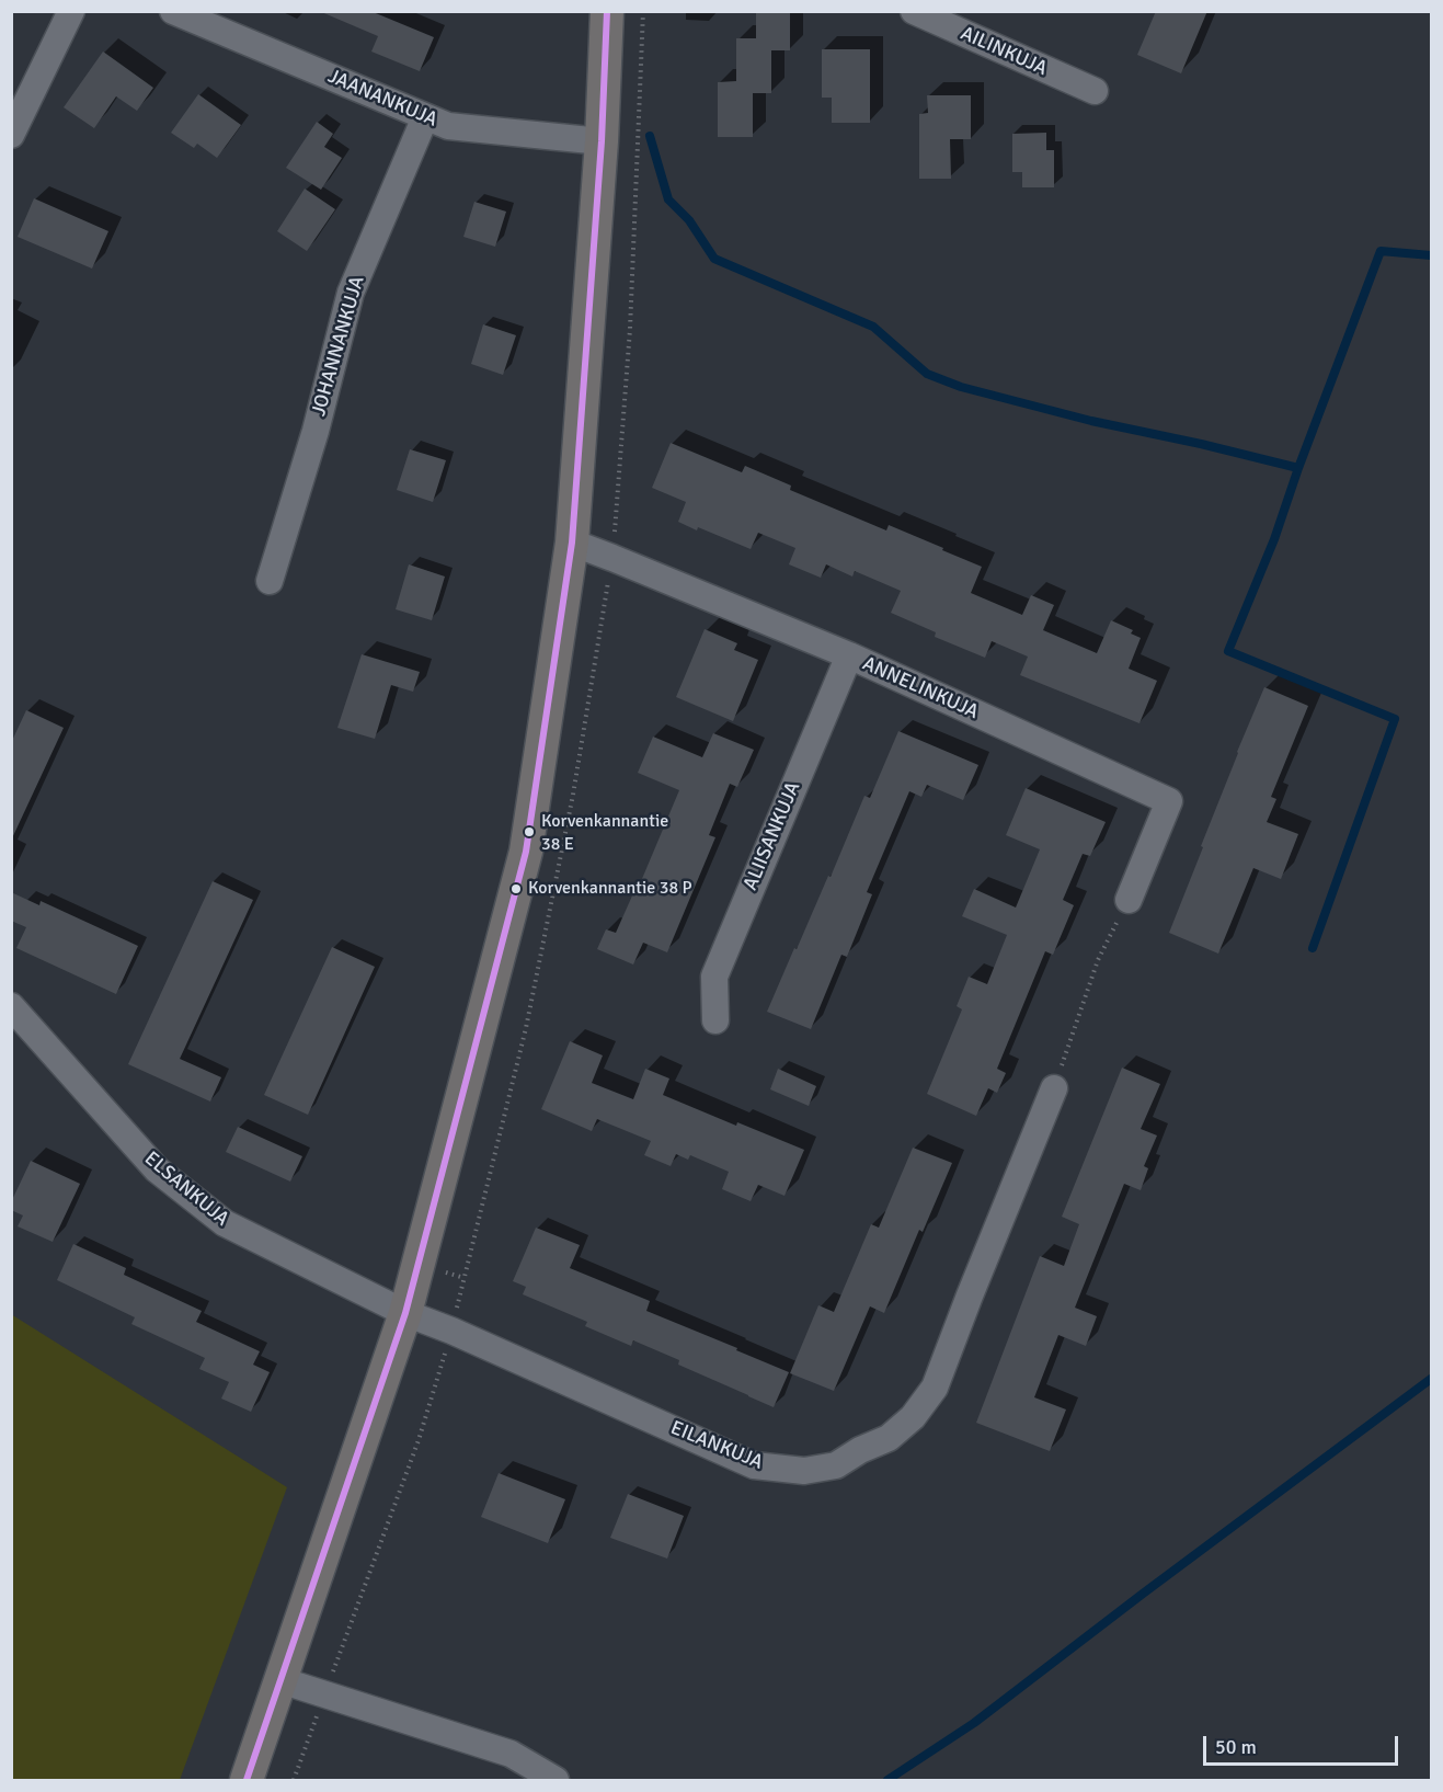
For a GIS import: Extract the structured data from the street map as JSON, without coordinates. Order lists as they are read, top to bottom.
{
  "streets": {
    "street": [
      "AILINKUJA",
      "JAANANKUJA",
      "JOHANNANKUJA",
      "ANNELINKUJA",
      "ALIISANKUJA",
      "ELSANKUJA",
      "EILANKUJA"
    ]
  },
  "crossings": [
    ["JAANANKUJA", "JOHANNANKUJA"],
    ["ANNELINKUJA", "ALIISANKUJA"],
    ["ELSANKUJA", "EILANKUJA"]
  ],
  "places": ["Korvenkannantie 38 E", "Korvenkannantie 38 P"],
  "scale_bar": "50 m"
}
